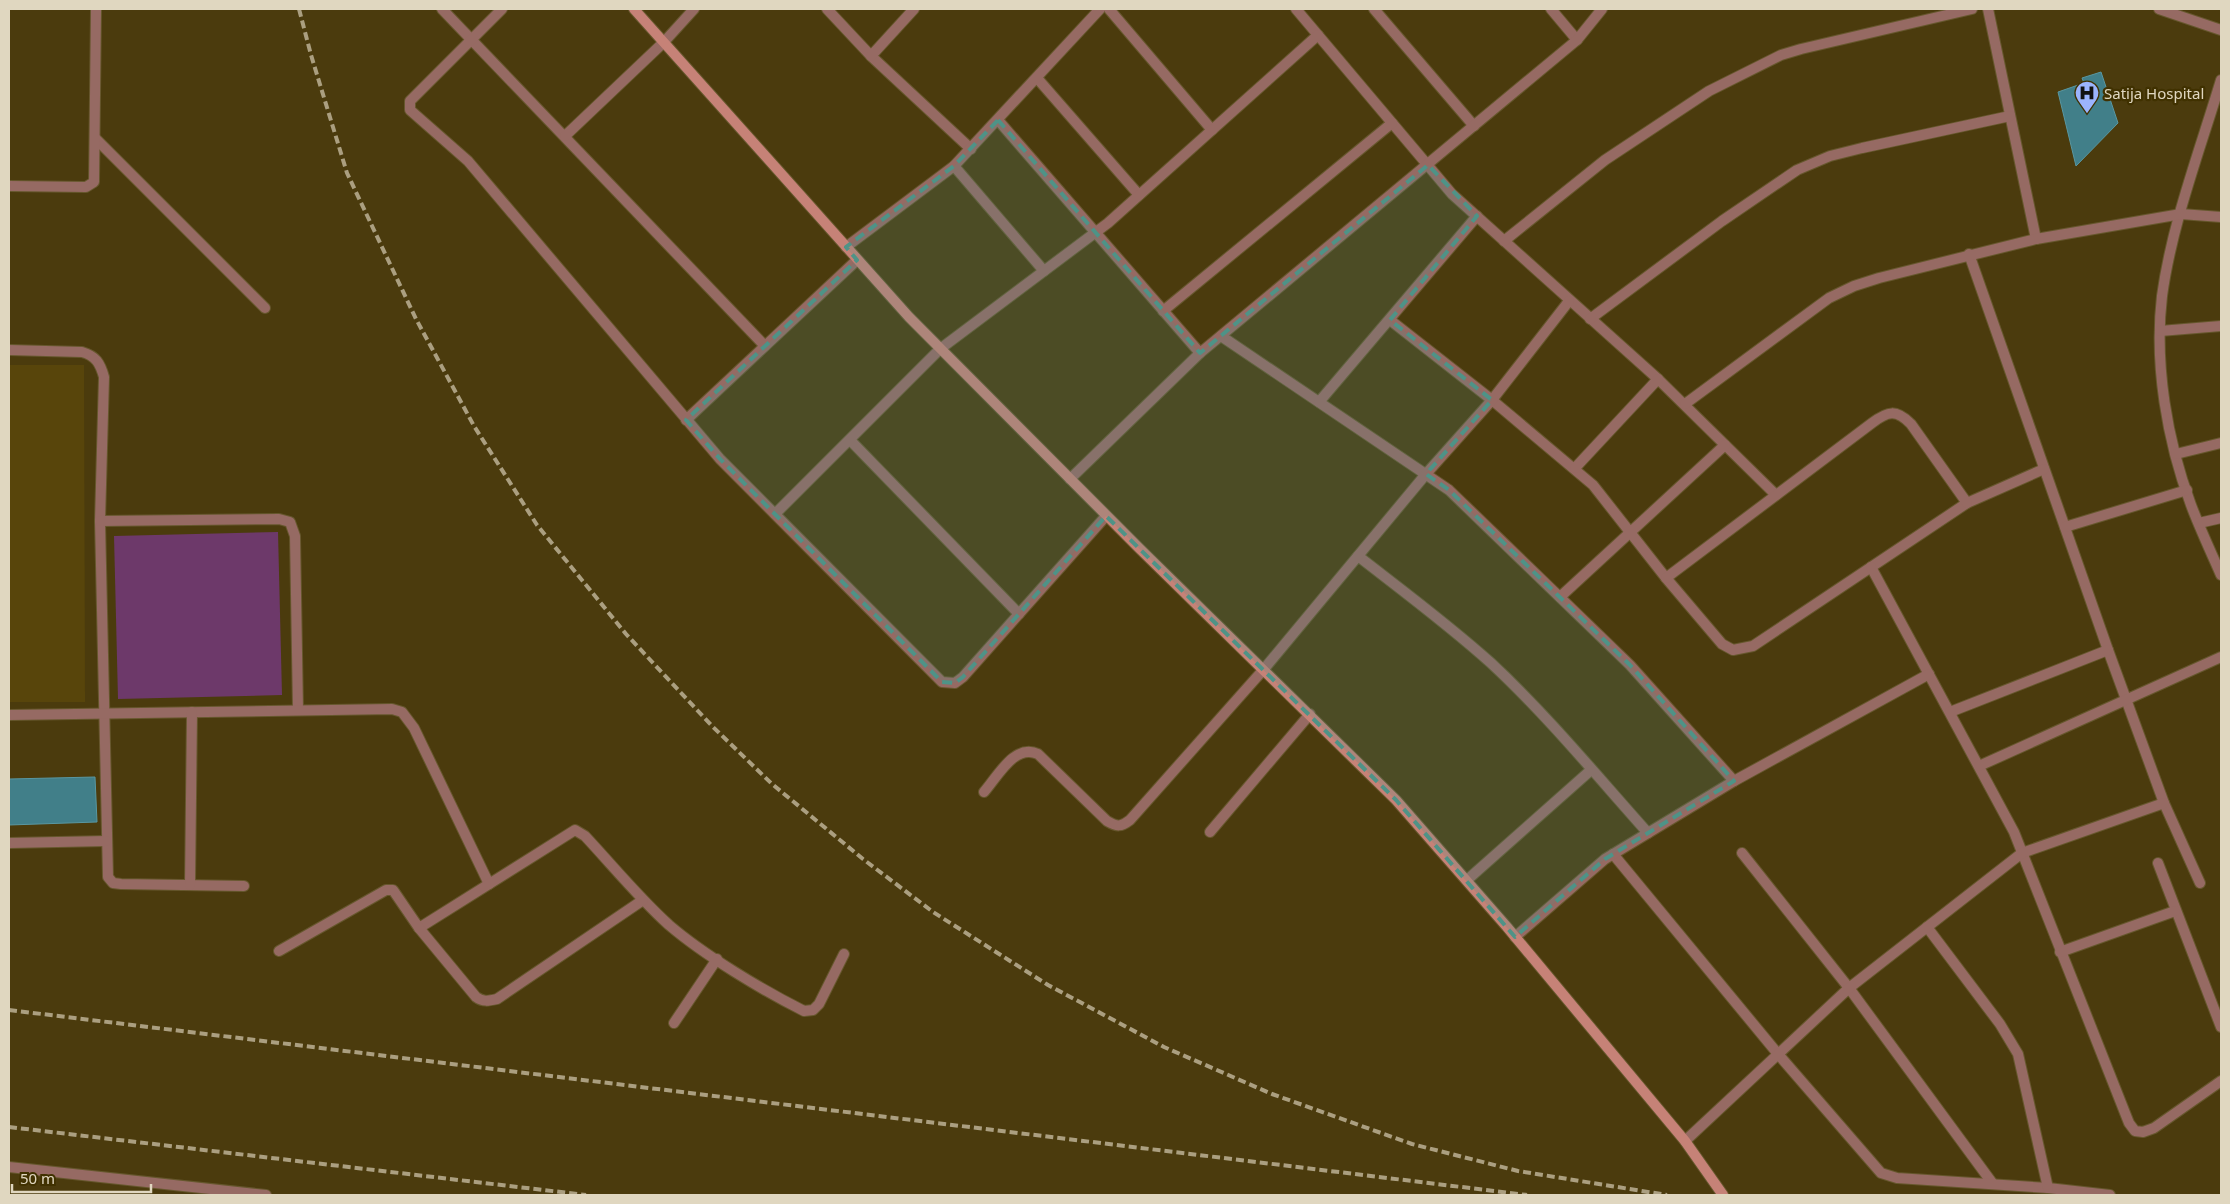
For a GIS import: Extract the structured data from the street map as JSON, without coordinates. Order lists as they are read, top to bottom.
{
  "places": {
    "hospital": ["Satija Hospital"]
  },
  "scale_bar": "50 m"
}
